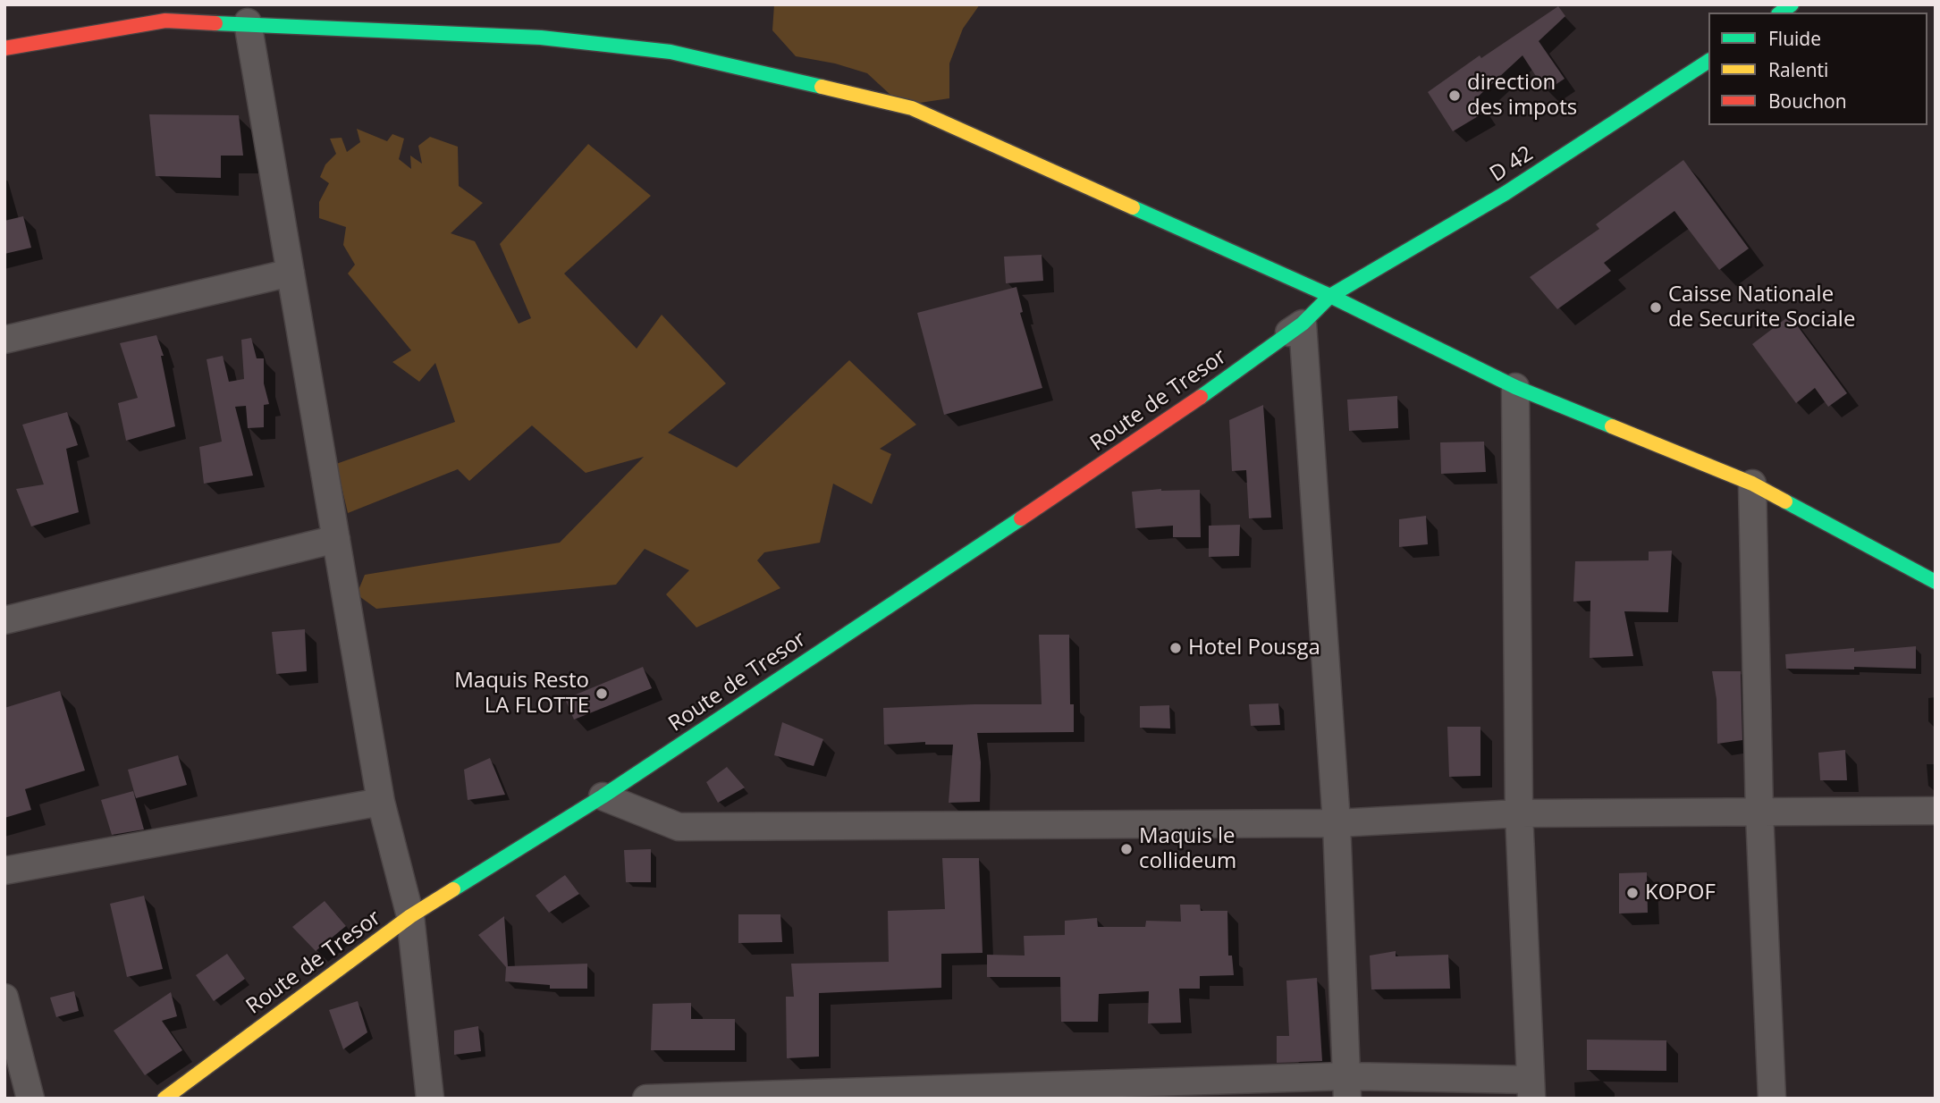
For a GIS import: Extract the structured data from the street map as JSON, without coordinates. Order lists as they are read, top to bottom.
{
  "streets": {
    "street": ["D 42", "Route de Tresor"]
  },
  "crossings": [
    ["D 42", "Route de Tresor"]
  ],
  "places": [
    "direction des impots",
    "Caisse Nationale de Securite Sociale",
    "Hotel Pousga",
    "Maquis Resto LA FLOTTE",
    "Maquis le collideum",
    "KOPOF"
  ],
  "legend": ["Fluide", "Ralenti", "Bouchon"]
}
